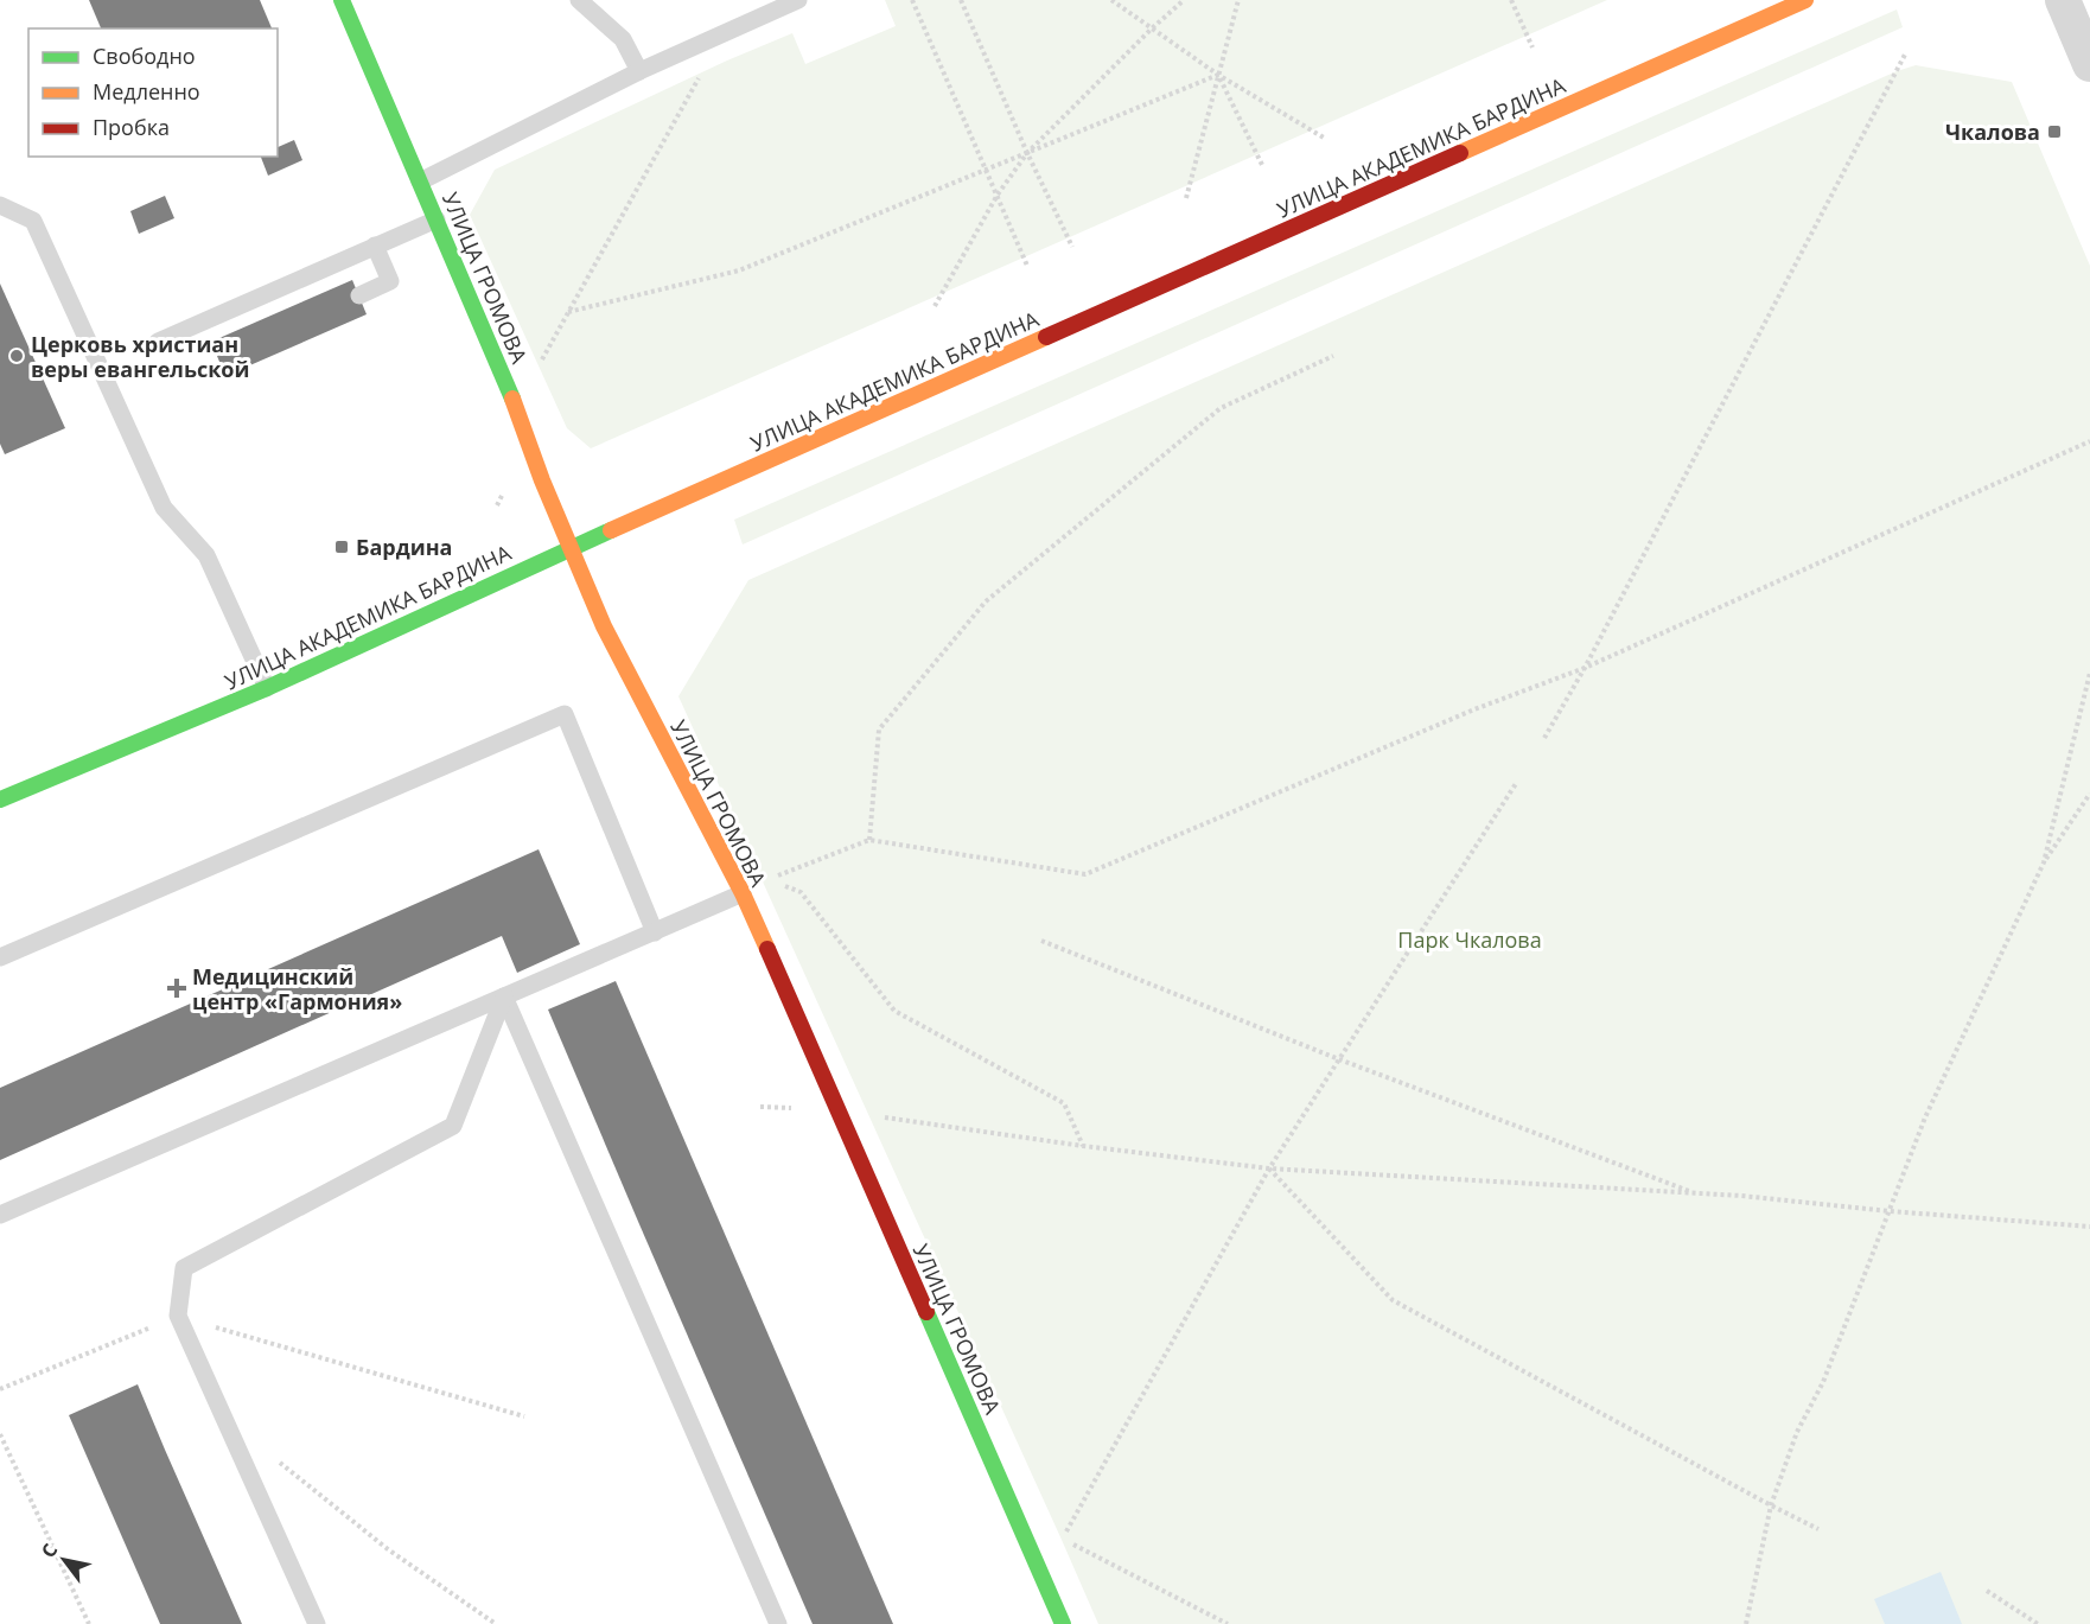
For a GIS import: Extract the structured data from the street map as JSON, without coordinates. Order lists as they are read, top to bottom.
{
  "streets": {
    "street": ["УЛИЦА АКАДЕМИКА БАРДИНА", "УЛИЦА ГРОМОВА"]
  },
  "crossings": [
    ["УЛИЦА АКАДЕМИКА БАРДИНА", "УЛИЦА ГРОМОВА"]
  ],
  "parks": ["Парк Чкалова"],
  "places": {
    "transit": ["Чкалова", "Бардина"],
    "other": ["Церковь христиан веры евангельской"],
    "health": ["Медицинский центр «Гармония»"]
  },
  "legend": ["Свободно", "Медленно", "Пробка"],
  "north": "top left"
}
